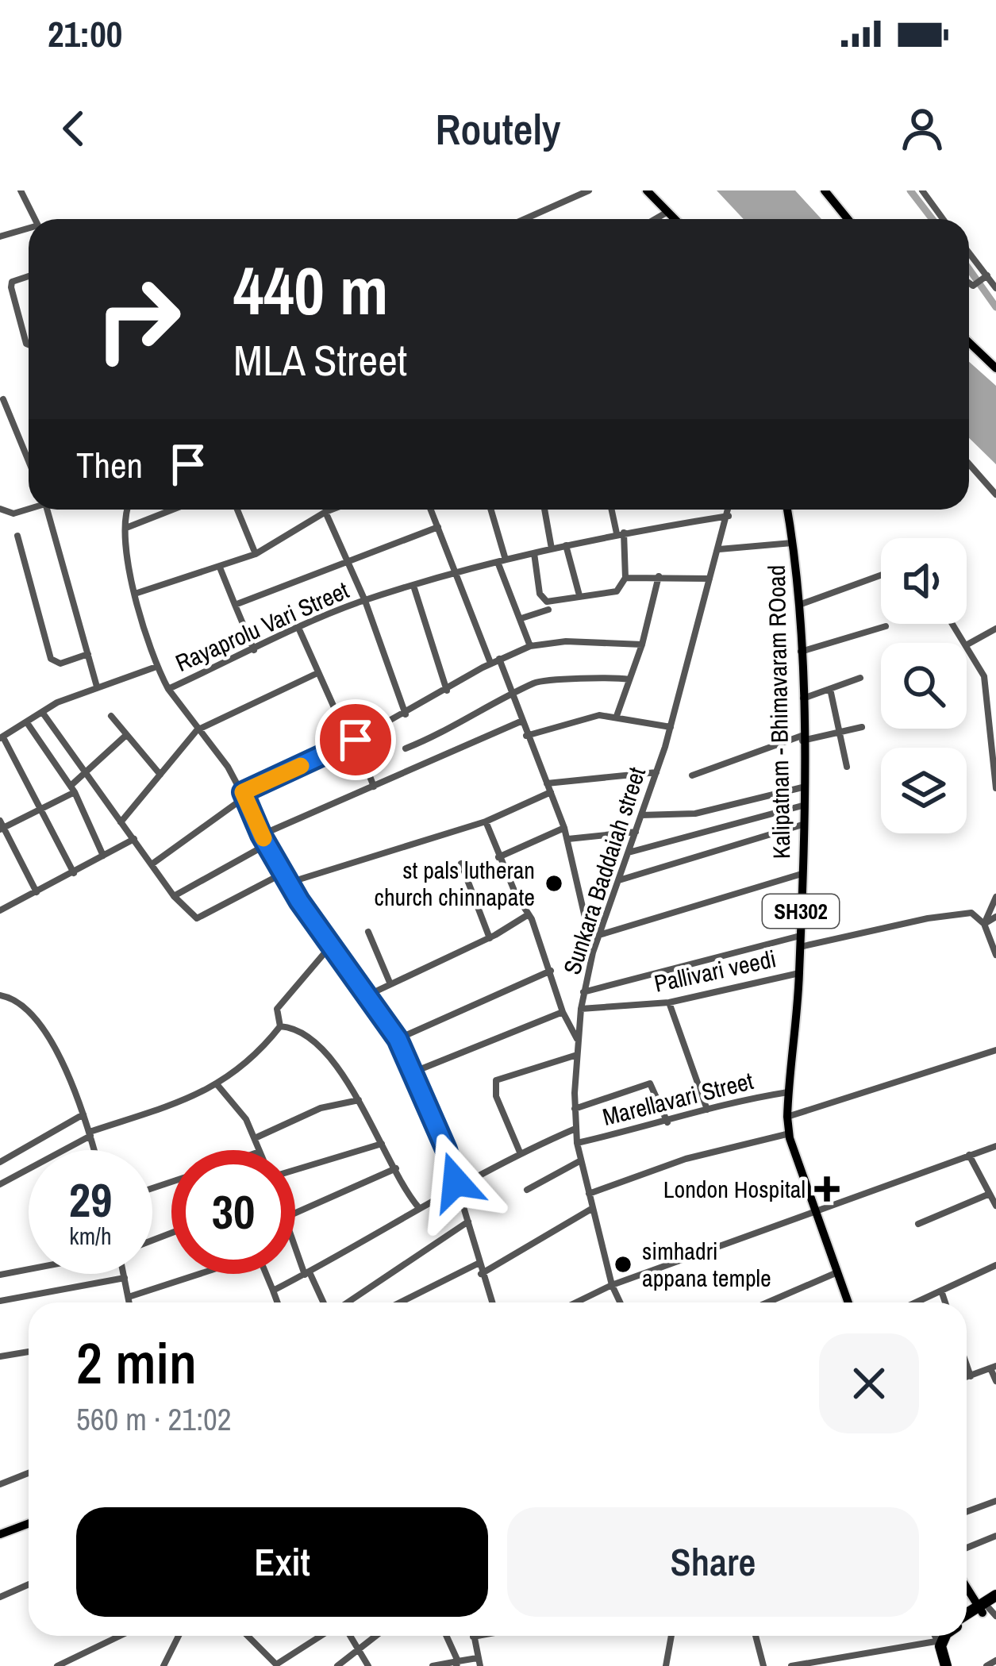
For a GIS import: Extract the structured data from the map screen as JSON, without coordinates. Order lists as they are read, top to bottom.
{
  "streets": {
    "main road": ["Kalipatnam - Bhimavaram ROoad", "SH302"],
    "street": [
      "Rayaprolu Vari Street",
      "Sunkara Baddaiah street",
      "Pallivari veedi",
      "Marellavari Street"
    ]
  },
  "crossings": [
    ["Rayaprolu Vari Street", "Sunkara Baddaiah street"],
    ["Kalipatnam - Bhimavaram ROoad", "Pallivari veedi"],
    ["Kalipatnam - Bhimavaram ROoad", "Marellavari Street"],
    ["Sunkara Baddaiah street", "Pallivari veedi"],
    ["Sunkara Baddaiah street", "Marellavari Street"]
  ],
  "places": {
    "other": ["st pals lutheran church chinnapate", "simhadri appana temple"],
    "health": ["London Hospital"]
  },
  "page": {
    "status": "21:00",
    "header": "Routely",
    "turn": ["440 m", "MLA Street"],
    "then": "Then",
    "speed": "29 km/h",
    "limit": "30",
    "heading": ["2 min", "560 m · 21:02"],
    "buttons": ["Exit", "Share"]
  }
}
